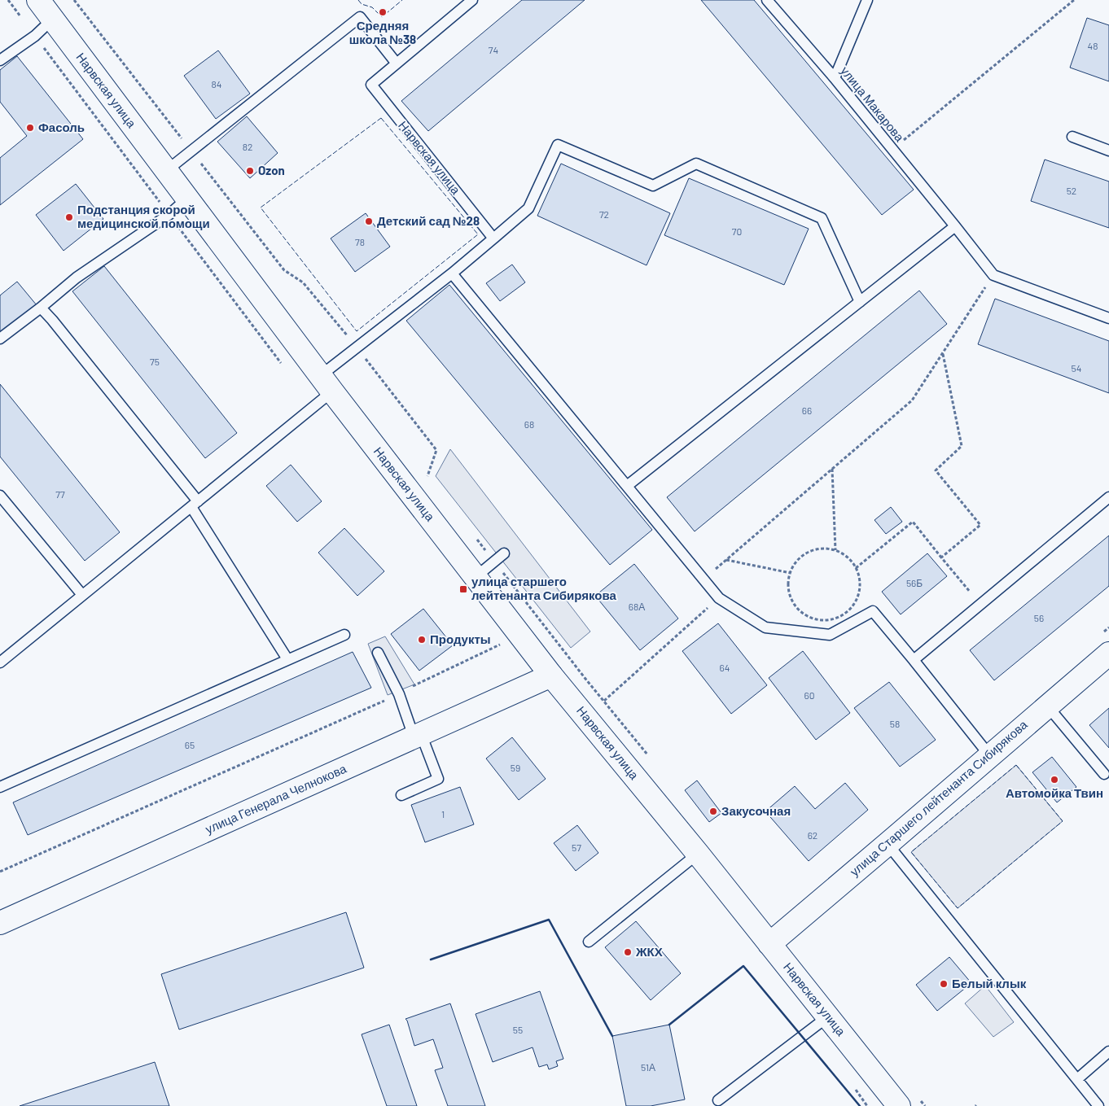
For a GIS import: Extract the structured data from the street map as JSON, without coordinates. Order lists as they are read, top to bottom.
{
  "streets": {
    "main road": ["Нарвская улица", "улица Старшего лейтенанта Сибирякова", "улица Генерала Челнокова"],
    "lane": ["улица Макарова"]
  },
  "crossings": [
    ["Нарвская улица", "улица Старшего лейтенанта Сибирякова"],
    ["Нарвская улица", "улица Генерала Челнокова"]
  ],
  "places": {
    "other": [
      "Средняя школа №38",
      "Фасоль",
      "Ozon",
      "Подстанция скорой медицинской помощи",
      "Детский сад №28",
      "Продукты",
      "Автомойка Твин",
      "Закусочная",
      "ЖКХ",
      "Белый клык"
    ],
    "transit": ["улица старшего лейтенанта Сибирякова"]
  },
  "house_numbers": [
    "48",
    "74",
    "84",
    "82",
    "52",
    "72",
    "70",
    "78",
    "75",
    "54",
    "66",
    "68",
    "77",
    "56Б",
    "68А",
    "56",
    "64",
    "60",
    "58",
    "65",
    "59",
    "1",
    "62",
    "57",
    "55",
    "51А"
  ]
}
